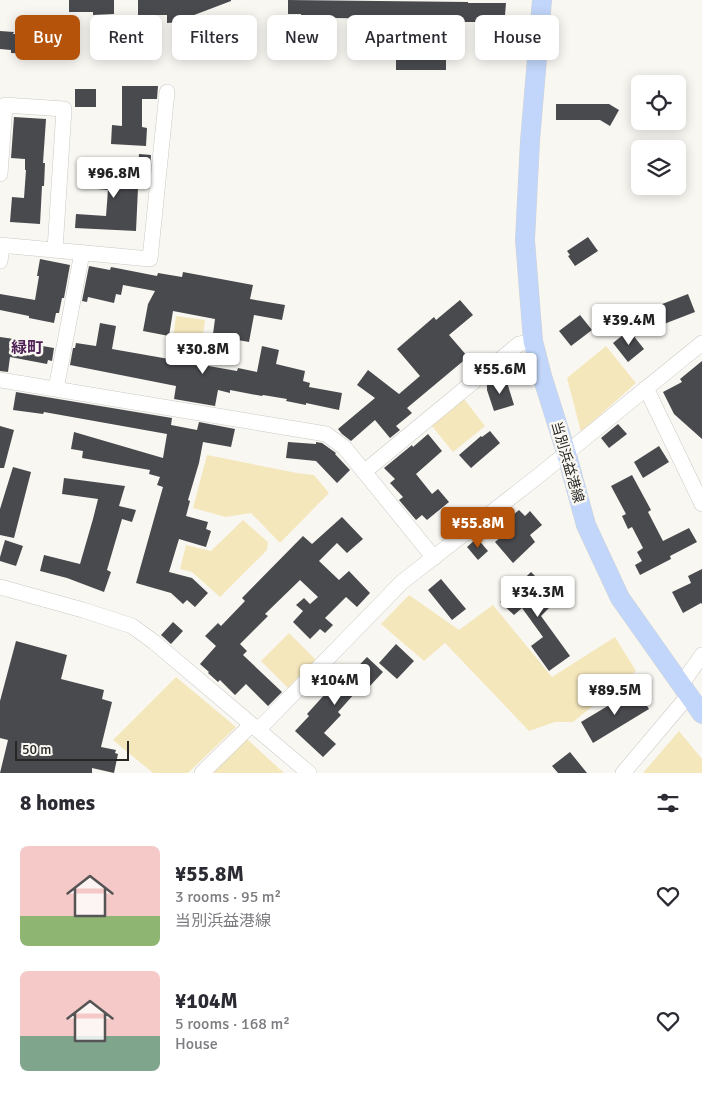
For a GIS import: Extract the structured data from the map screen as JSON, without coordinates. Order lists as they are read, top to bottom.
{
  "streets": {
    "main road": ["当別浜益港線"]
  },
  "districts": ["緑町"],
  "scale_bar": "50 m",
  "page": {
    "chip": [
      "Buy",
      "Rent",
      "Filters",
      "New",
      "Apartment",
      "House"
    ],
    "price": [
      "¥96.8M",
      "¥39.4M",
      "¥30.8M",
      "¥55.6M",
      "¥55.8M",
      "¥34.3M",
      "¥104M",
      "¥89.5M"
    ],
    "scale": "50 m",
    "heading": "8 homes",
    "list": [
      {
        "name": "¥55.8M",
        "note": "3 rooms · 95 m² · 当別浜益港線"
      },
      {
        "name": "¥104M",
        "note": "5 rooms · 168 m² · House"
      }
    ]
  }
}
